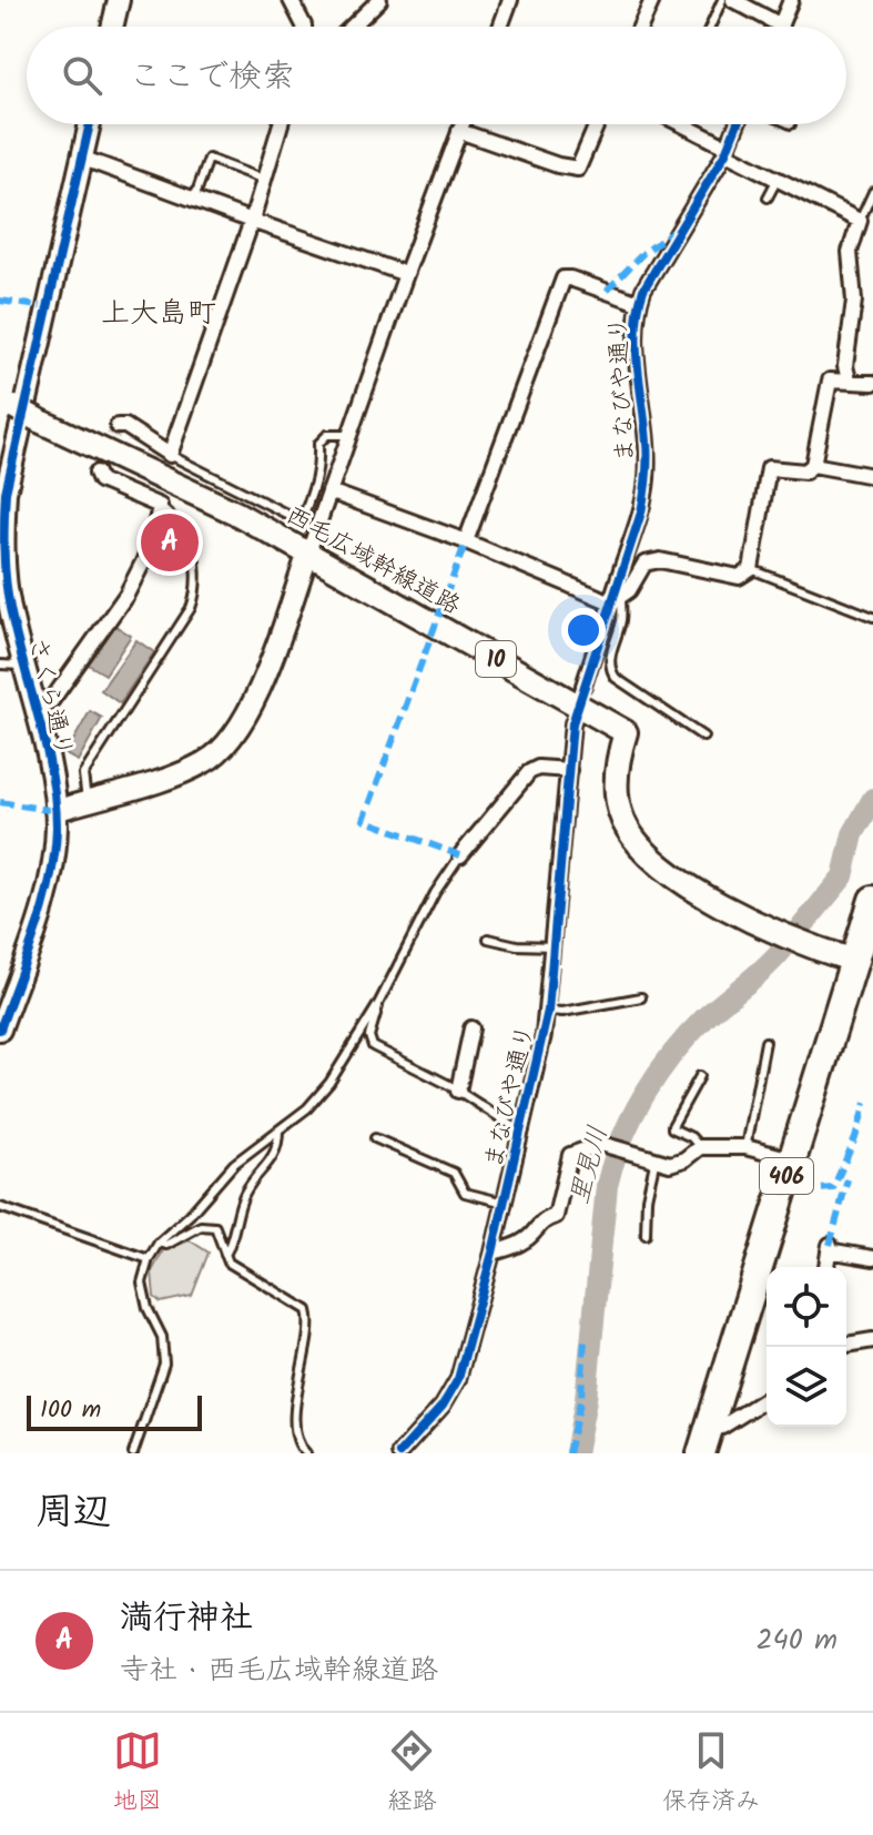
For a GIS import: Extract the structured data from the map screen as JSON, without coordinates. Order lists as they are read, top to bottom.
{
  "streets": {
    "highway": ["406"],
    "main road": ["西毛広域幹線道路", "10"],
    "street": ["まなびや通り", "さくら通り"]
  },
  "crossings": [
    ["西毛広域幹線道路", "406"]
  ],
  "districts": ["上大島町"],
  "water": ["里見川"],
  "scale_bar": "100 m",
  "page": {
    "search": "ここで検索",
    "pins": "A",
    "scale": "100 m",
    "heading": "周辺",
    "list": [
      {
        "mark": "A",
        "name": "満行神社",
        "note": "寺社 · 西毛広域幹線道路",
        "value": "240 m"
      }
    ],
    "nav": ["地図", "経路", "保存済み"]
  }
}
